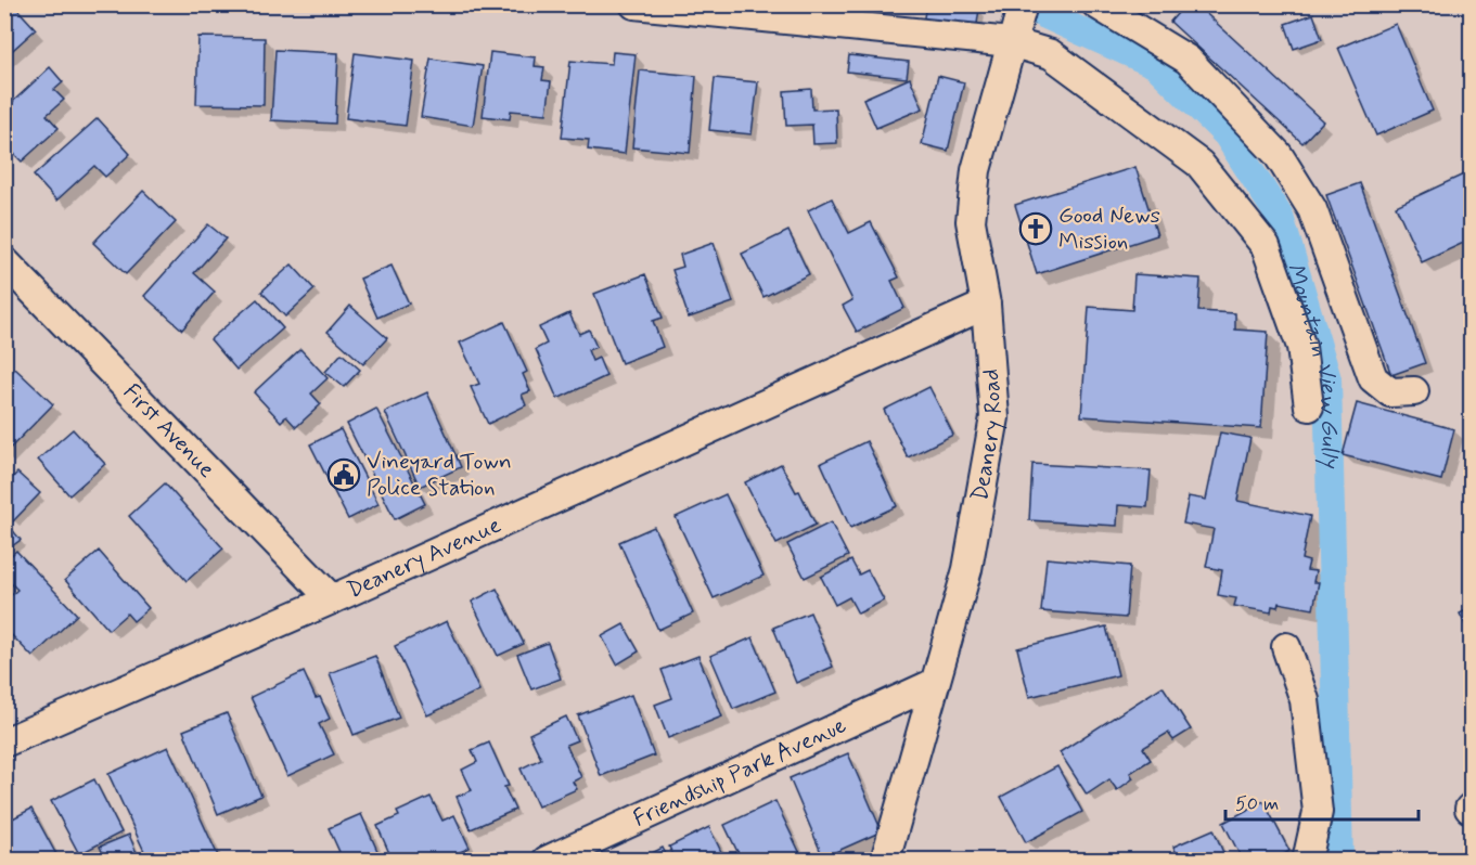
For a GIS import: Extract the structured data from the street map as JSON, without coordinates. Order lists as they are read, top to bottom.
{
  "streets": {
    "street": [
      "First Avenue",
      "Deanery Road",
      "Deanery Avenue",
      "Friendship Park Avenue"
    ]
  },
  "crossings": [
    ["First Avenue", "Deanery Avenue"],
    ["Deanery Road", "Deanery Avenue"],
    ["Deanery Road", "Friendship Park Avenue"]
  ],
  "water": ["Mountain View Gully"],
  "places": {
    "church": ["Good News Mission"],
    "public building": ["Vineyard Town Police Station"]
  },
  "scale_bar": "50 m"
}
